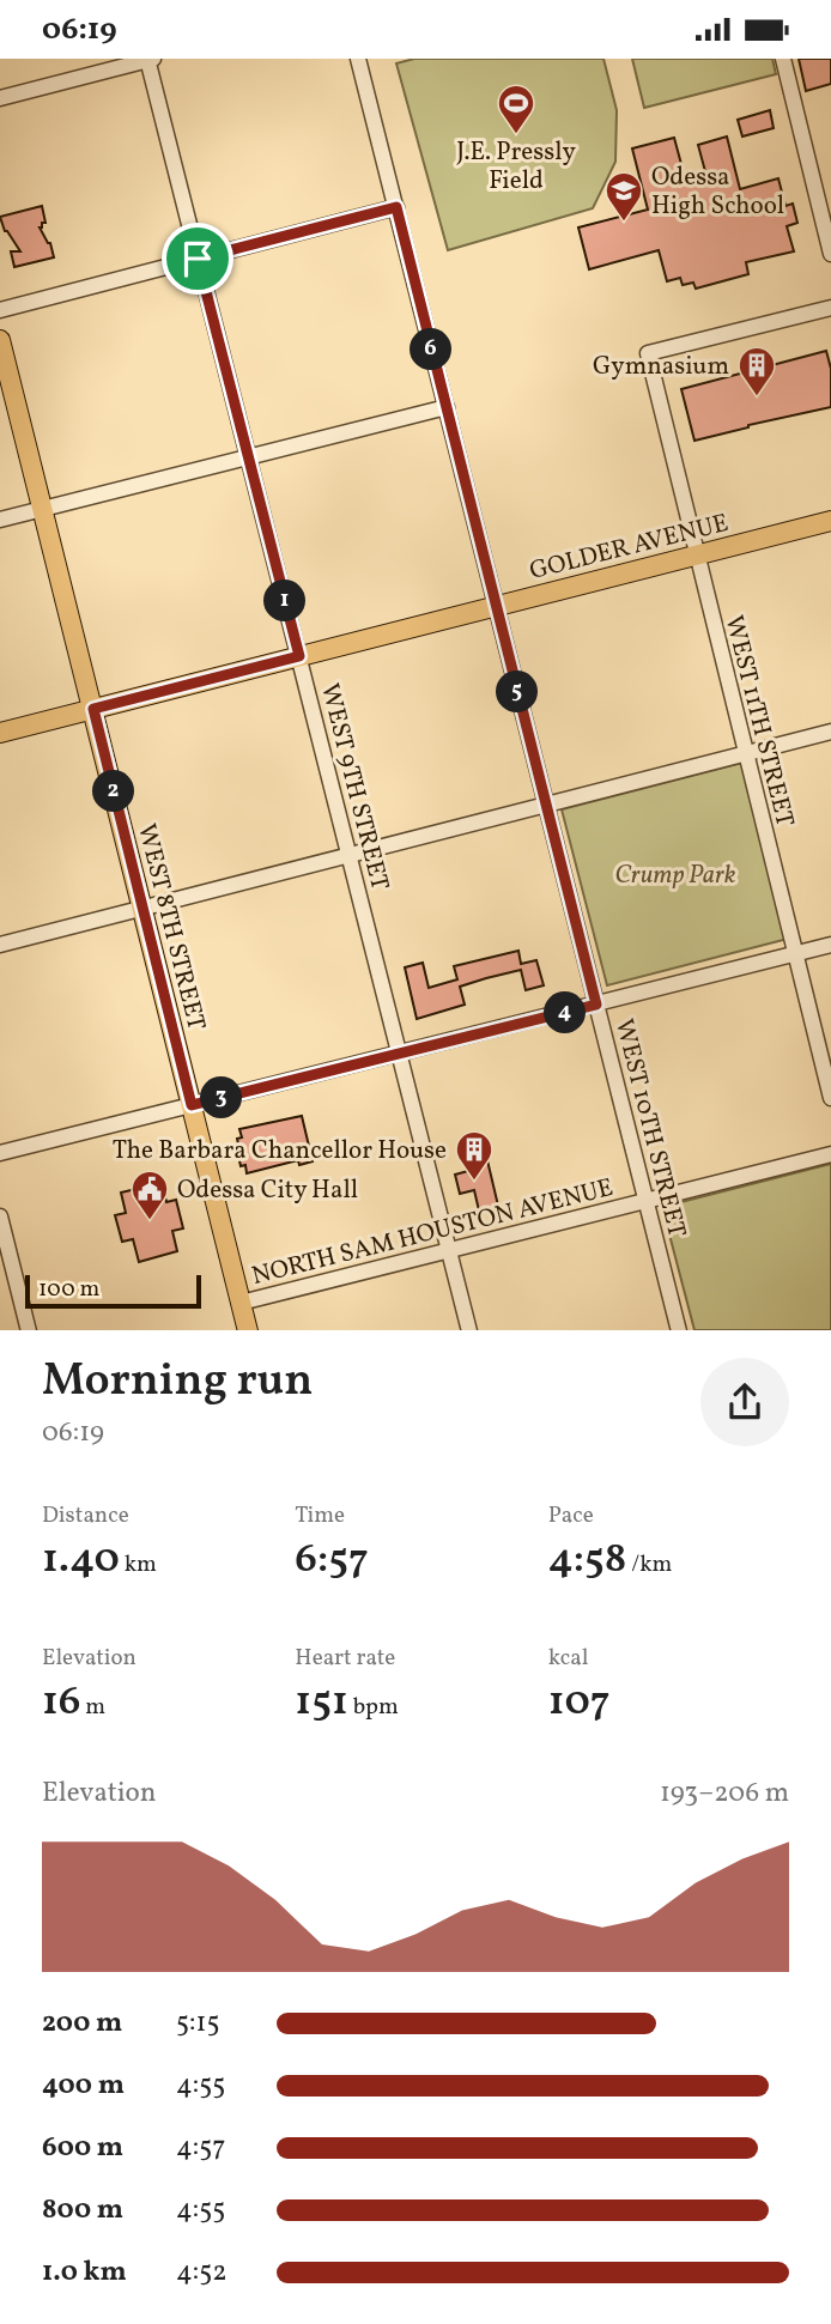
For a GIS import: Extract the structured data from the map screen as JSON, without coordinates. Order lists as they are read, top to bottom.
{
  "streets": {
    "main road": ["GOLDER AVENUE", "WEST 8TH STREET"],
    "street": [
      "WEST 11TH STREET",
      "WEST 9TH STREET",
      "WEST 10TH STREET",
      "NORTH SAM HOUSTON AVENUE"
    ]
  },
  "crossings": [
    ["GOLDER AVENUE", "WEST 11TH STREET"],
    ["GOLDER AVENUE", "WEST 9TH STREET"],
    ["GOLDER AVENUE", "WEST 8TH STREET"],
    ["GOLDER AVENUE", "WEST 10TH STREET"],
    ["WEST 9TH STREET", "NORTH SAM HOUSTON AVENUE"],
    ["WEST 8TH STREET", "NORTH SAM HOUSTON AVENUE"],
    ["WEST 10TH STREET", "NORTH SAM HOUSTON AVENUE"]
  ],
  "parks": ["Crump Park"],
  "places": {
    "sports": ["J.E. Pressly Field"],
    "school or university": ["Odessa High School"],
    "building": ["Gymnasium", "The Barbara Chancellor House"],
    "public building": ["Odessa City Hall"]
  },
  "scale_bar": "100 m",
  "page": {
    "status": "06:19",
    "pins": [
      "6",
      "1",
      "5",
      "2",
      "4",
      "3"
    ],
    "scale": "100 m",
    "heading": ["Morning run", "06:19"],
    "stats": [
      ["Distance", "1.40 km"],
      ["Time", "6:57"],
      ["Pace", "4:58 /km"],
      ["Elevation", "16 m"],
      ["Heart rate", "151 bpm"],
      ["kcal", "107"]
    ],
    "chart": ["Elevation", "193–206 m"],
    "list": [
      {
        "name": "200 m",
        "note": "5:15"
      },
      {
        "name": "400 m",
        "note": "4:55"
      },
      {
        "name": "600 m",
        "note": "4:57"
      },
      {
        "name": "800 m",
        "note": "4:55"
      },
      {
        "name": "1.0 km",
        "note": "4:52"
      }
    ]
  }
}
